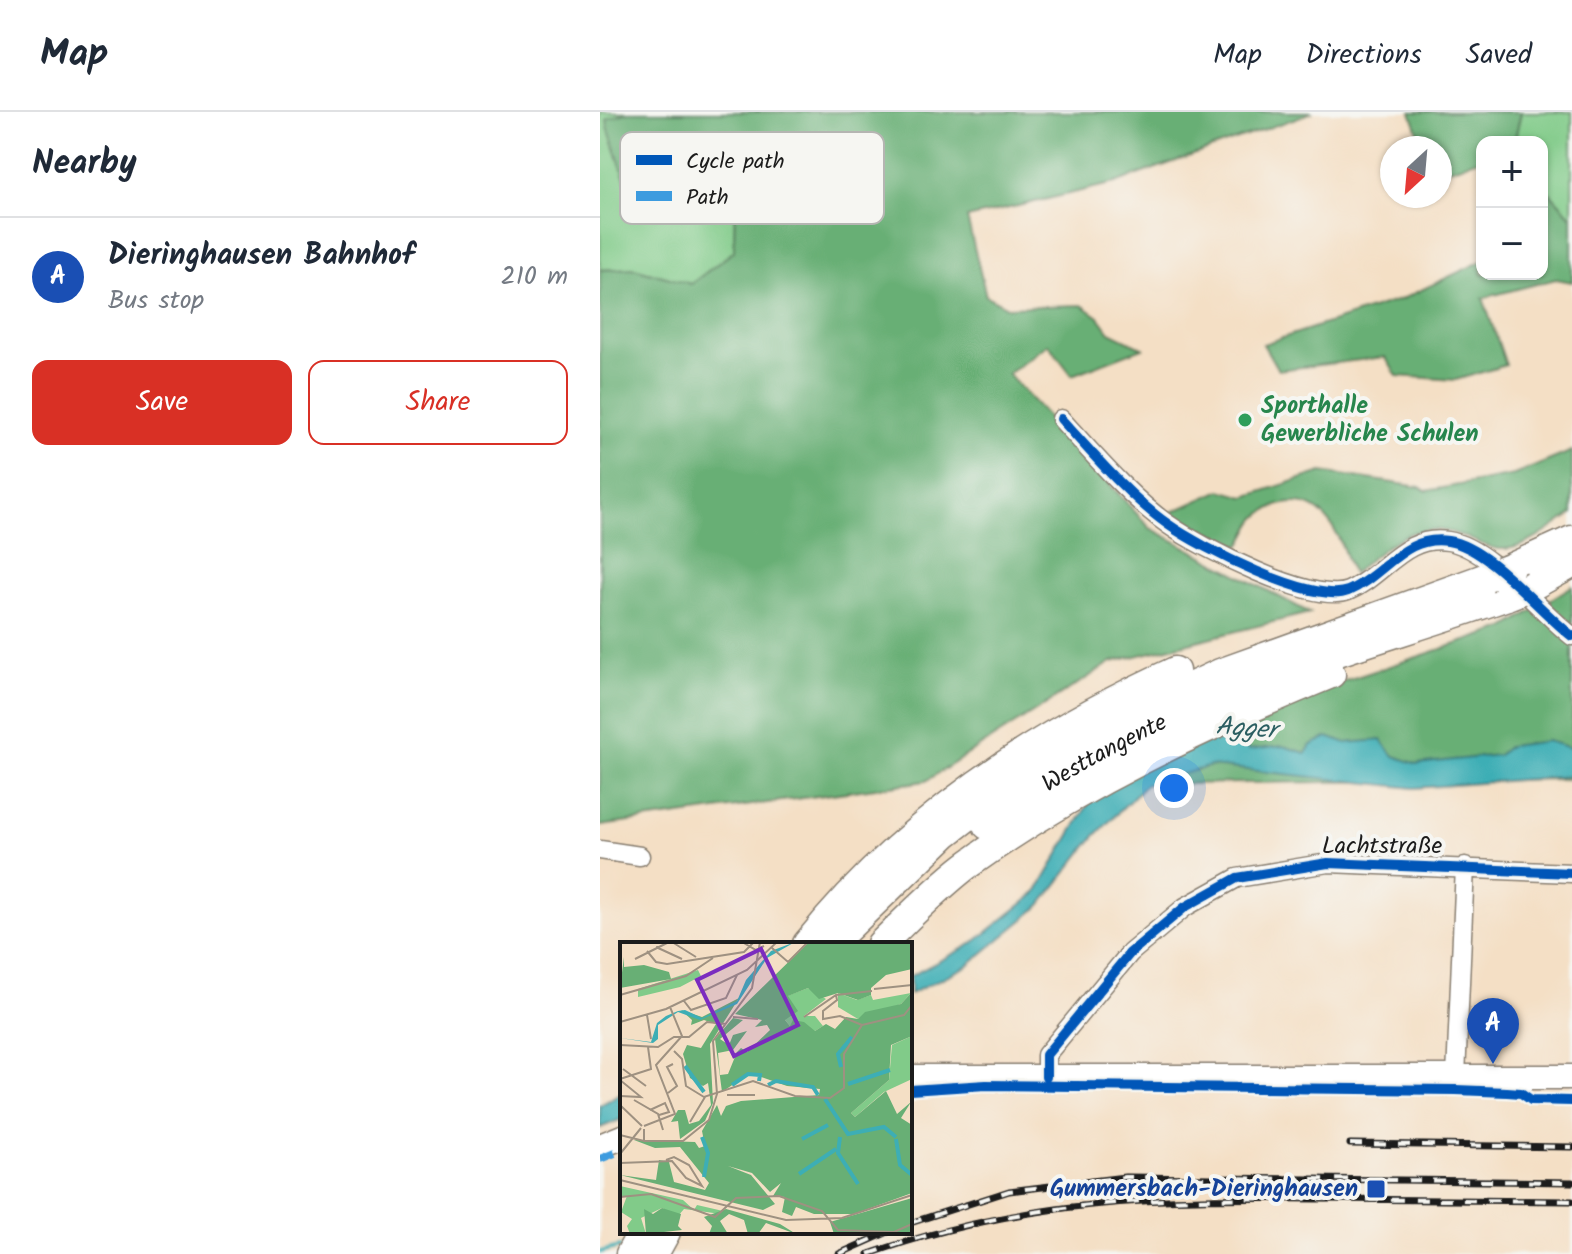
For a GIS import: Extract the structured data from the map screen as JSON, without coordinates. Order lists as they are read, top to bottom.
{
  "streets": {
    "highway": ["Westtangente"],
    "street": ["Lachtstraße"]
  },
  "water": ["Agger"],
  "places": {
    "other": ["Sporthalle Gewerbliche Schulen"],
    "transit": ["Gummersbach-Dieringhausen"]
  },
  "legend": ["Cycle path", "Path"],
  "north": "bottom left",
  "page": {
    "header": "Map",
    "nav": ["Map", "Directions", "Saved"],
    "heading": "Nearby",
    "map_buttons": ["+", "−"],
    "list": [
      {
        "mark": "A",
        "name": "Dieringhausen Bahnhof",
        "note": "Bus stop",
        "value": "210 m"
      }
    ],
    "buttons": ["Save", "Share"],
    "pins": "A"
  }
}
